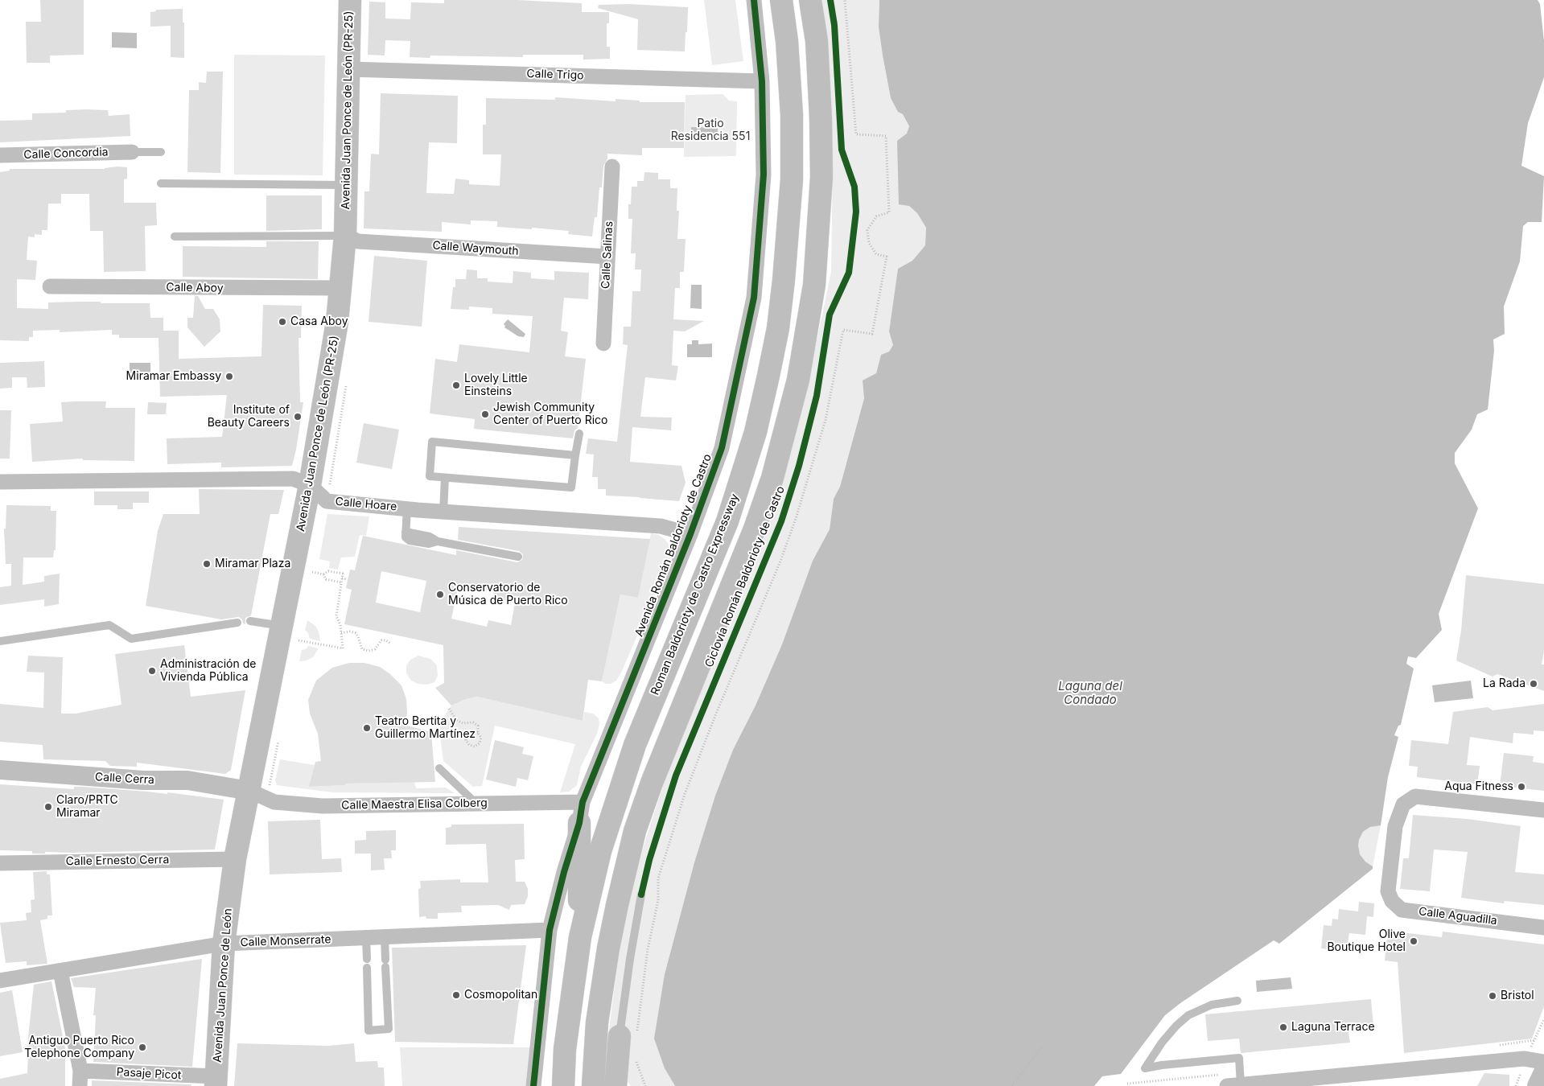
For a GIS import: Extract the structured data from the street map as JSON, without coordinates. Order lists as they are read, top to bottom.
{
  "streets": {
    "main road": ["Avenida Juan Ponce de León (PR-25)", "Roman Baldorioty de Castro Expressway", "Avenida Juan Ponce de León"],
    "street": [
      "Calle Trigo",
      "Calle Concordia",
      "Calle Waymouth",
      "Calle Salinas",
      "Calle Aboy",
      "Calle Hoare",
      "Avenida Román Baldorioty de Castro",
      "Calle Cerra",
      "Calle Maestra Elisa Colberg",
      "Calle Ernesto Cerra",
      "Calle Aguadilla",
      "Calle Monserrate",
      "Pasaje Picot"
    ],
    "cycle path": ["Ciclovía Román Baldorioty de Castro"]
  },
  "crossings": [
    ["Calle Trigo", "Avenida Juan Ponce de León (PR-25)"],
    ["Calle Trigo", "Avenida Román Baldorioty de Castro"],
    ["Avenida Juan Ponce de León (PR-25)", "Calle Waymouth"],
    ["Avenida Juan Ponce de León (PR-25)", "Calle Aboy"],
    ["Avenida Juan Ponce de León (PR-25)", "Calle Hoare"],
    ["Avenida Juan Ponce de León (PR-25)", "Calle Cerra"],
    ["Avenida Juan Ponce de León (PR-25)", "Calle Maestra Elisa Colberg"],
    ["Avenida Juan Ponce de León (PR-25)", "Avenida Juan Ponce de León"],
    ["Calle Waymouth", "Calle Salinas"],
    ["Calle Hoare", "Avenida Román Baldorioty de Castro"],
    ["Avenida Román Baldorioty de Castro", "Calle Maestra Elisa Colberg"],
    ["Avenida Román Baldorioty de Castro", "Calle Monserrate"],
    ["Calle Cerra", "Calle Maestra Elisa Colberg"],
    ["Calle Cerra", "Avenida Juan Ponce de León"],
    ["Calle Maestra Elisa Colberg", "Avenida Juan Ponce de León"],
    ["Calle Ernesto Cerra", "Avenida Juan Ponce de León"],
    ["Calle Monserrate", "Avenida Juan Ponce de León"],
    ["Avenida Juan Ponce de León", "Pasaje Picot"]
  ],
  "water": ["Laguna del Condado"],
  "parks": ["Patio Residencia 551"],
  "places": [
    "Casa Aboy",
    "Miramar Embassy",
    "Lovely Little Einsteins",
    "Jewish Community Center of Puerto Rico",
    "Institute of Beauty Careers",
    "Miramar Plaza",
    "Conservatorio de Música de Puerto Rico",
    "Administración de Vivienda Pública",
    "La Rada",
    "Teatro Bertita y Guillermo Martínez",
    "Aqua Fitness",
    "Claro/PRTC Miramar",
    "Olive Boutique Hotel",
    "Cosmopolitan",
    "Bristol",
    "Laguna Terrace",
    "Antiguo Puerto Rico Telephone Company"
  ]
}
